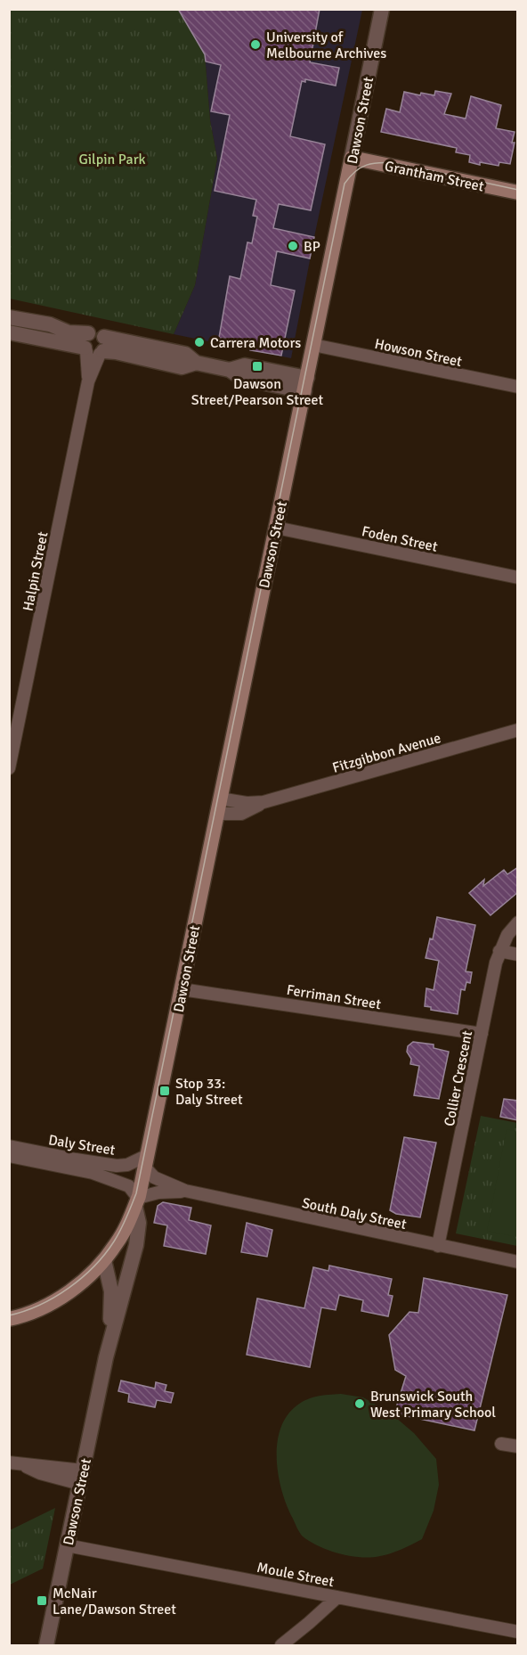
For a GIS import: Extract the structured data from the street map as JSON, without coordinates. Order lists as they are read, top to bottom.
{
  "streets": {
    "main road": ["Dawson Street", "Grantham Street"],
    "street": [
      "Howson Street",
      "Foden Street",
      "Halpin Street",
      "Fitzgibbon Avenue",
      "Ferriman Street",
      "Collier Crescent",
      "Daly Street",
      "South Daly Street",
      "Moule Street"
    ]
  },
  "crossings": [
    ["Dawson Street", "Grantham Street"],
    ["Dawson Street", "Howson Street"],
    ["Dawson Street", "Foden Street"],
    ["Dawson Street", "Fitzgibbon Avenue"],
    ["Dawson Street", "Ferriman Street"],
    ["Dawson Street", "Daly Street"],
    ["Dawson Street", "South Daly Street"],
    ["Dawson Street", "Moule Street"],
    ["Ferriman Street", "Collier Crescent"],
    ["Collier Crescent", "South Daly Street"],
    ["Daly Street", "South Daly Street"]
  ],
  "parks": ["Gilpin Park"],
  "places": {
    "other": [
      "University of Melbourne Archives",
      "BP",
      "Carrera Motors",
      "Brunswick South West Primary School"
    ],
    "transit": ["Dawson Street/Pearson Street", "Stop 33: Daly Street", "McNair Lane/Dawson Street"]
  }
}
